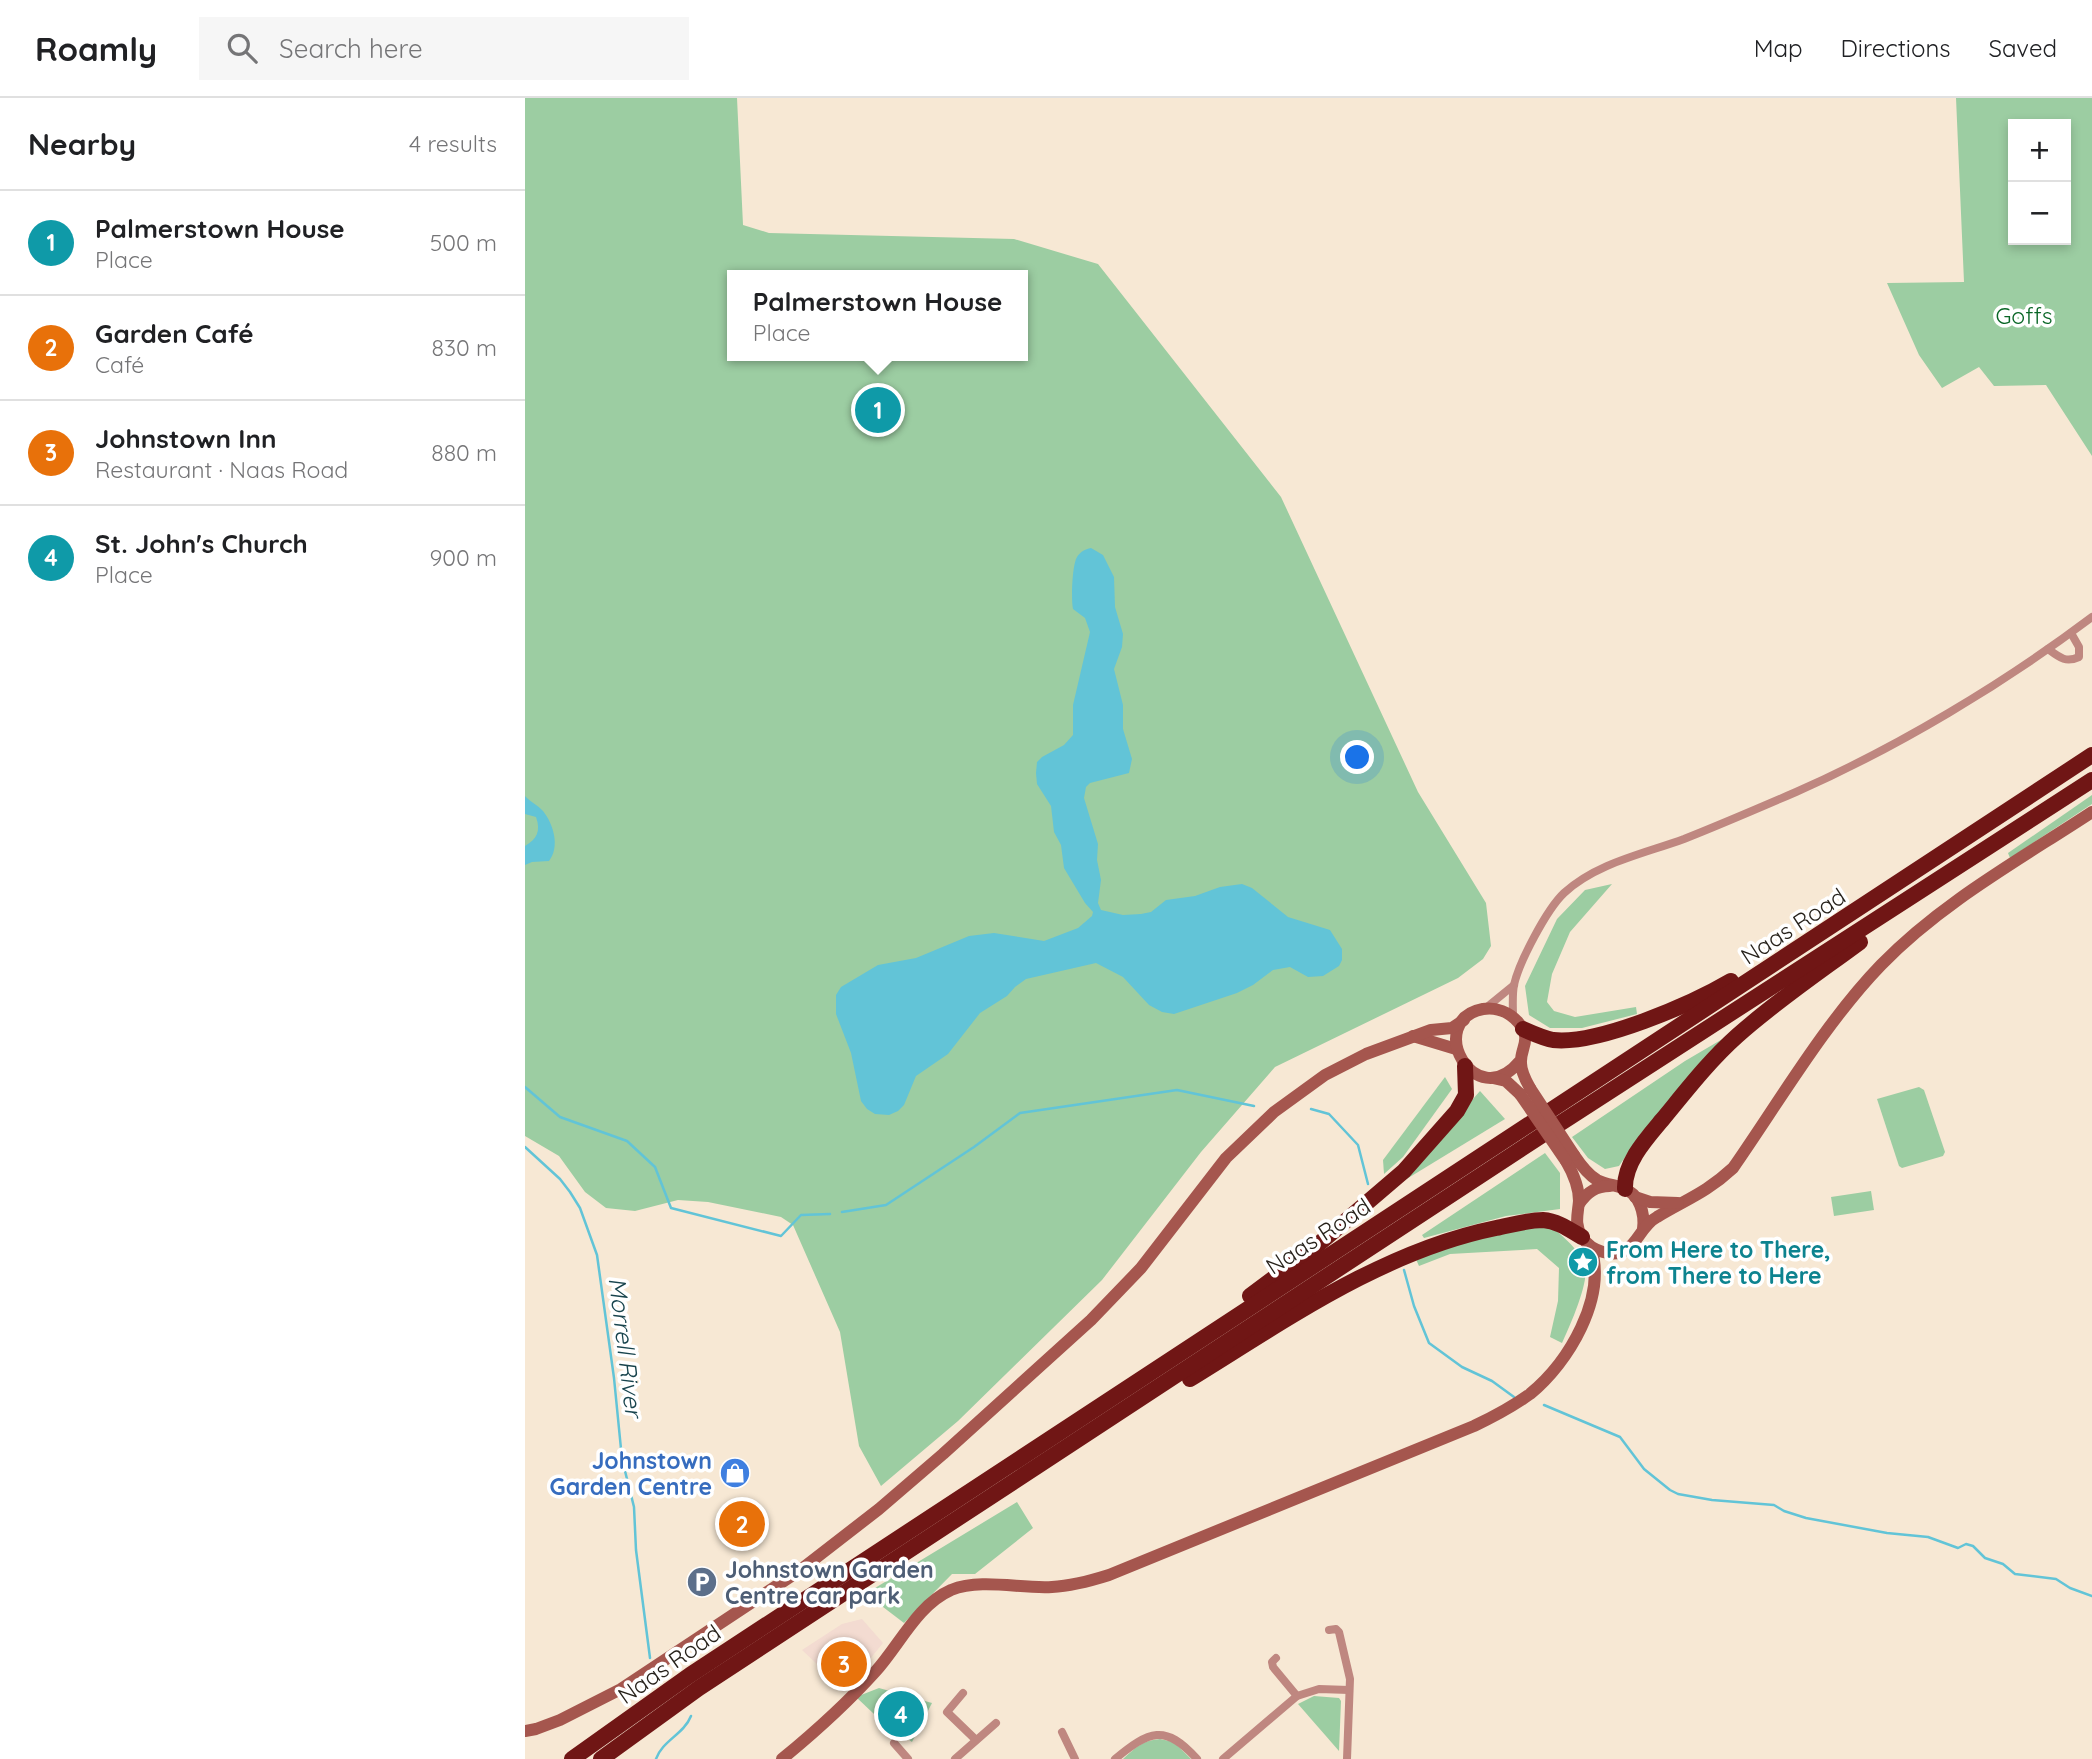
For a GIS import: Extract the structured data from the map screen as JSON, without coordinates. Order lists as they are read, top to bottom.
{
  "streets": {
    "highway": ["Naas Road"]
  },
  "water": ["Morrell River"],
  "parks": ["Goffs"],
  "places": {
    "place": ["From Here to There, from There to Here"],
    "shop": ["Johnstown Garden Centre"],
    "parking": ["Johnstown Garden Centre car park"]
  },
  "page": {
    "header": "Roamly",
    "search": "Search here",
    "nav": ["Map", "Directions", "Saved"],
    "heading": ["Nearby", "4 results"],
    "map_buttons": ["+", "−"],
    "list": [
      {
        "mark": "1",
        "name": "Palmerstown House",
        "note": "Place",
        "value": "500 m"
      },
      {
        "mark": "2",
        "name": "Garden Café",
        "note": "Café",
        "value": "830 m"
      },
      {
        "mark": "3",
        "name": "Johnstown Inn",
        "note": "Restaurant · Naas Road",
        "value": "880 m"
      },
      {
        "mark": "4",
        "name": "St. John's Church",
        "note": "Place",
        "value": "900 m"
      }
    ],
    "popup": ["Palmerstown House", "Place"],
    "pins": [
      "1",
      "2",
      "3",
      "4"
    ]
  }
}
